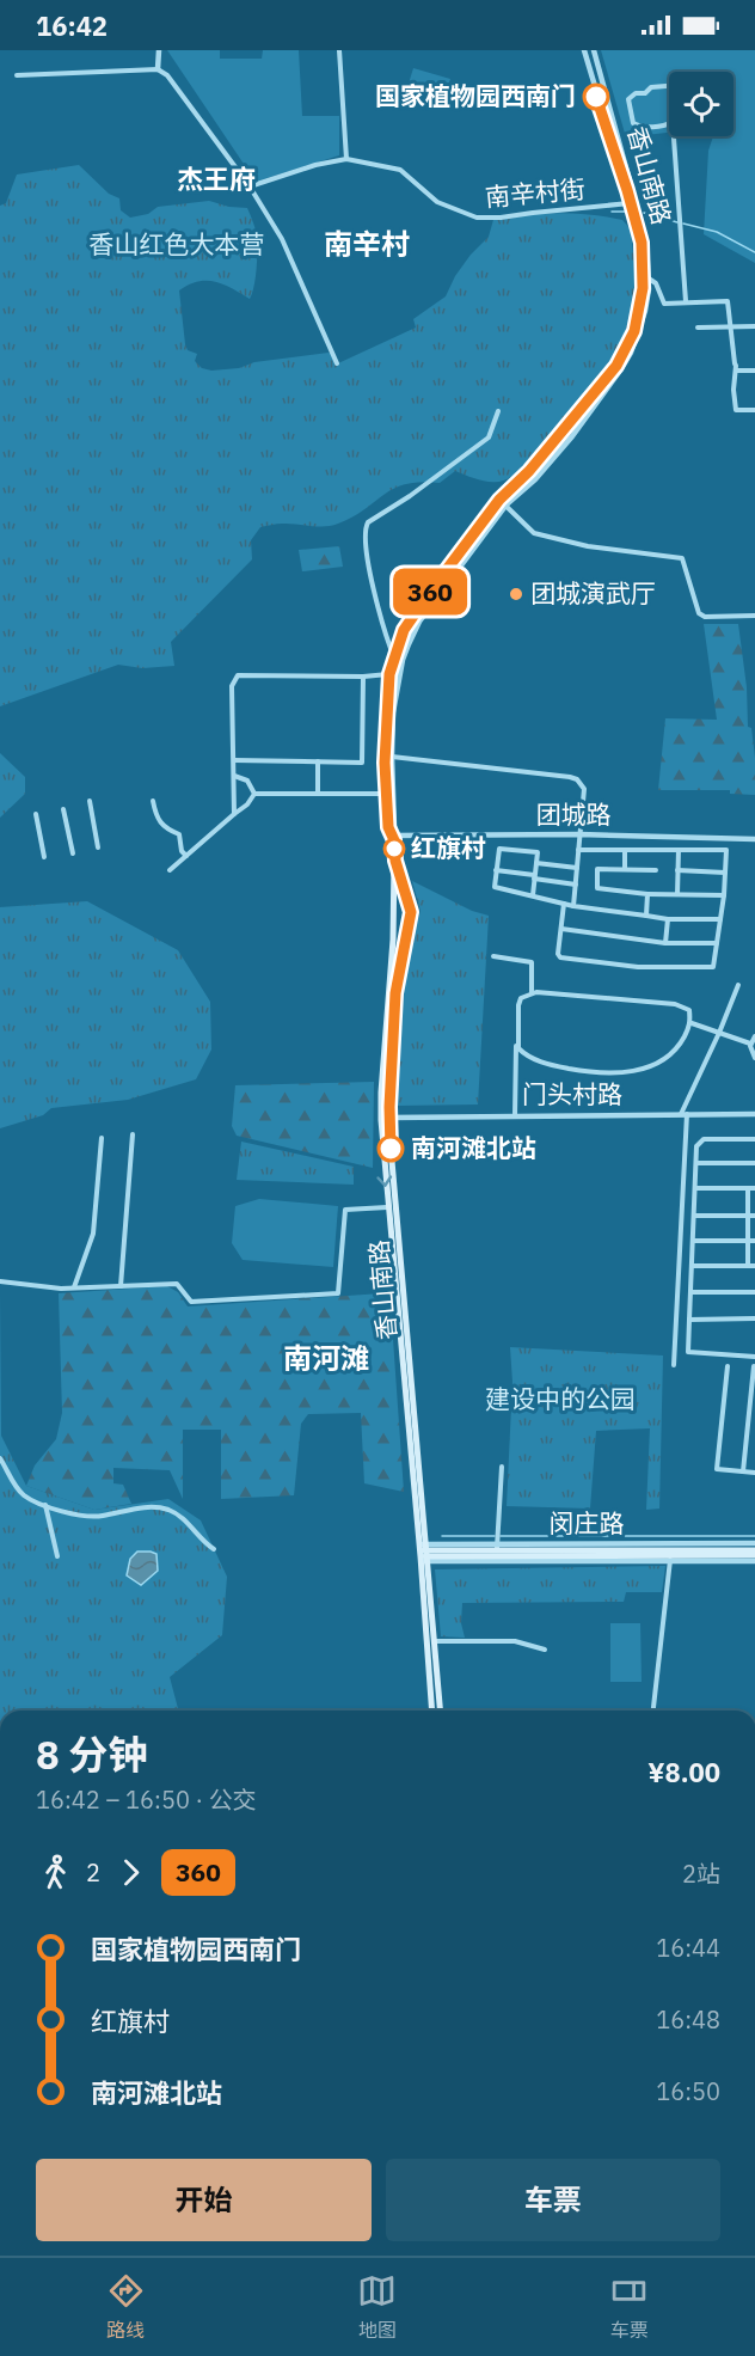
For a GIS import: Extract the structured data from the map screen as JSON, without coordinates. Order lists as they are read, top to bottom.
{
  "streets": {
    "main road": ["香山南路", "闵庄路"],
    "street": ["南辛村街", "团城路", "门头村路"]
  },
  "crossings": [
    ["香山南路", "南辛村街"],
    ["香山南路", "团城路"],
    ["香山南路", "门头村路"],
    ["香山南路", "闵庄路"]
  ],
  "districts": ["杰王府", "南辛村", "南河滩"],
  "parks": ["香山红色大本营", "建设中的公园"],
  "places": [
    "国家植物园西南门",
    "团城演武厅",
    "红旗村",
    "南河滩北站"
  ],
  "lines": ["bus line 360"],
  "page": {
    "status": "16:42",
    "on_map": "360",
    "heading": ["8 分钟", "16:42 – 16:50 · 公交", "¥8.00"],
    "legs": ["2", "360", "2站"],
    "list": [
      {
        "name": "国家植物园西南门",
        "value": "16:44"
      },
      {
        "name": "红旗村",
        "value": "16:48"
      },
      {
        "name": "南河滩北站",
        "value": "16:50"
      }
    ],
    "buttons": ["开始", "车票"],
    "tabs": ["路线", "地图", "车票"]
  }
}
